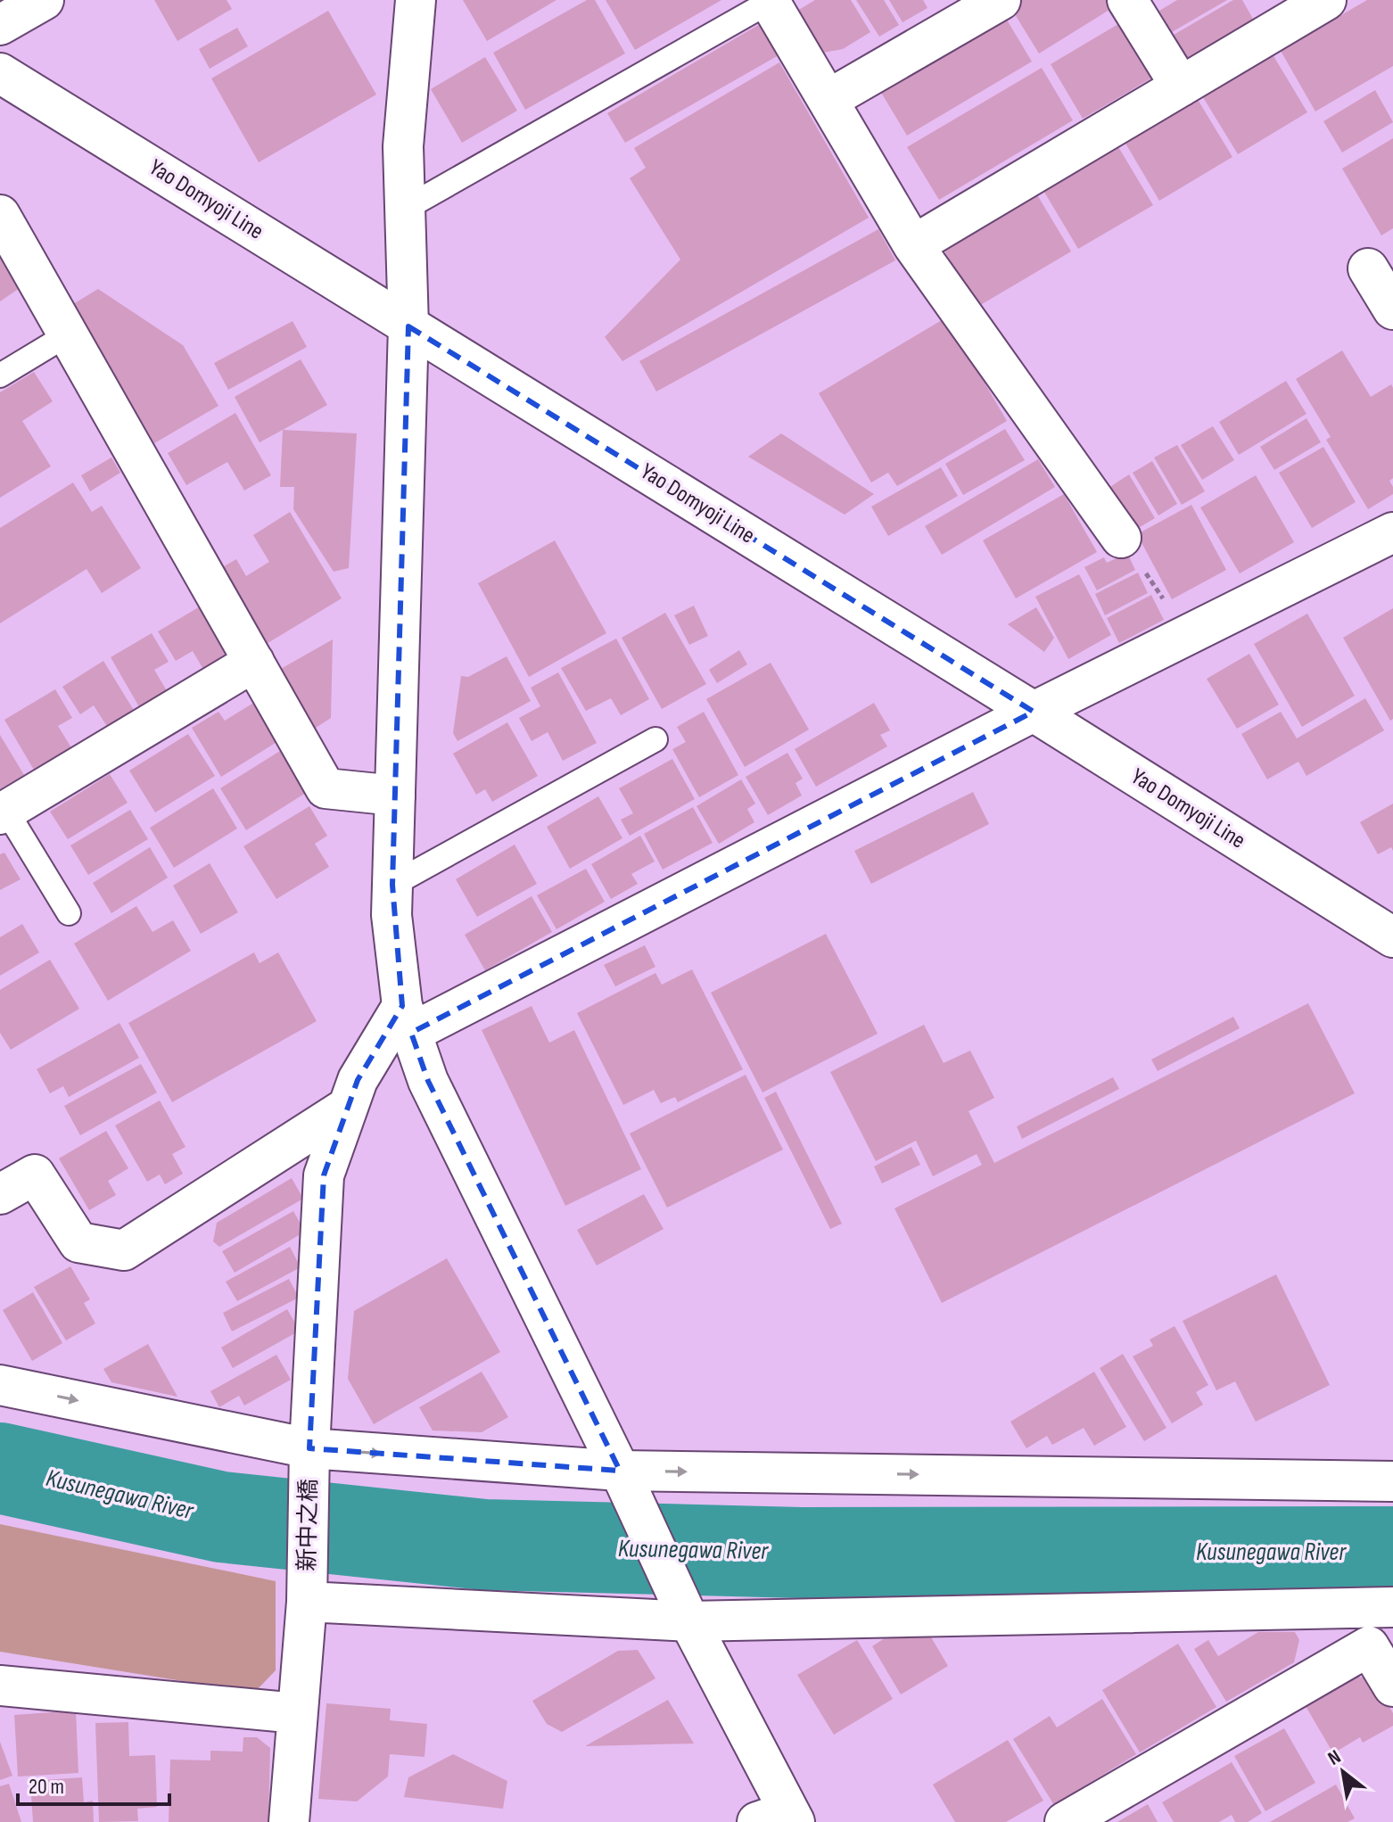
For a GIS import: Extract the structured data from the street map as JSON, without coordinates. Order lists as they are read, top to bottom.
{
  "streets": {
    "street": ["Yao Domyoji Line", "新中之橋"]
  },
  "water": ["Kusunegawa River"],
  "scale_bar": "20 m",
  "north": "top left"
}
